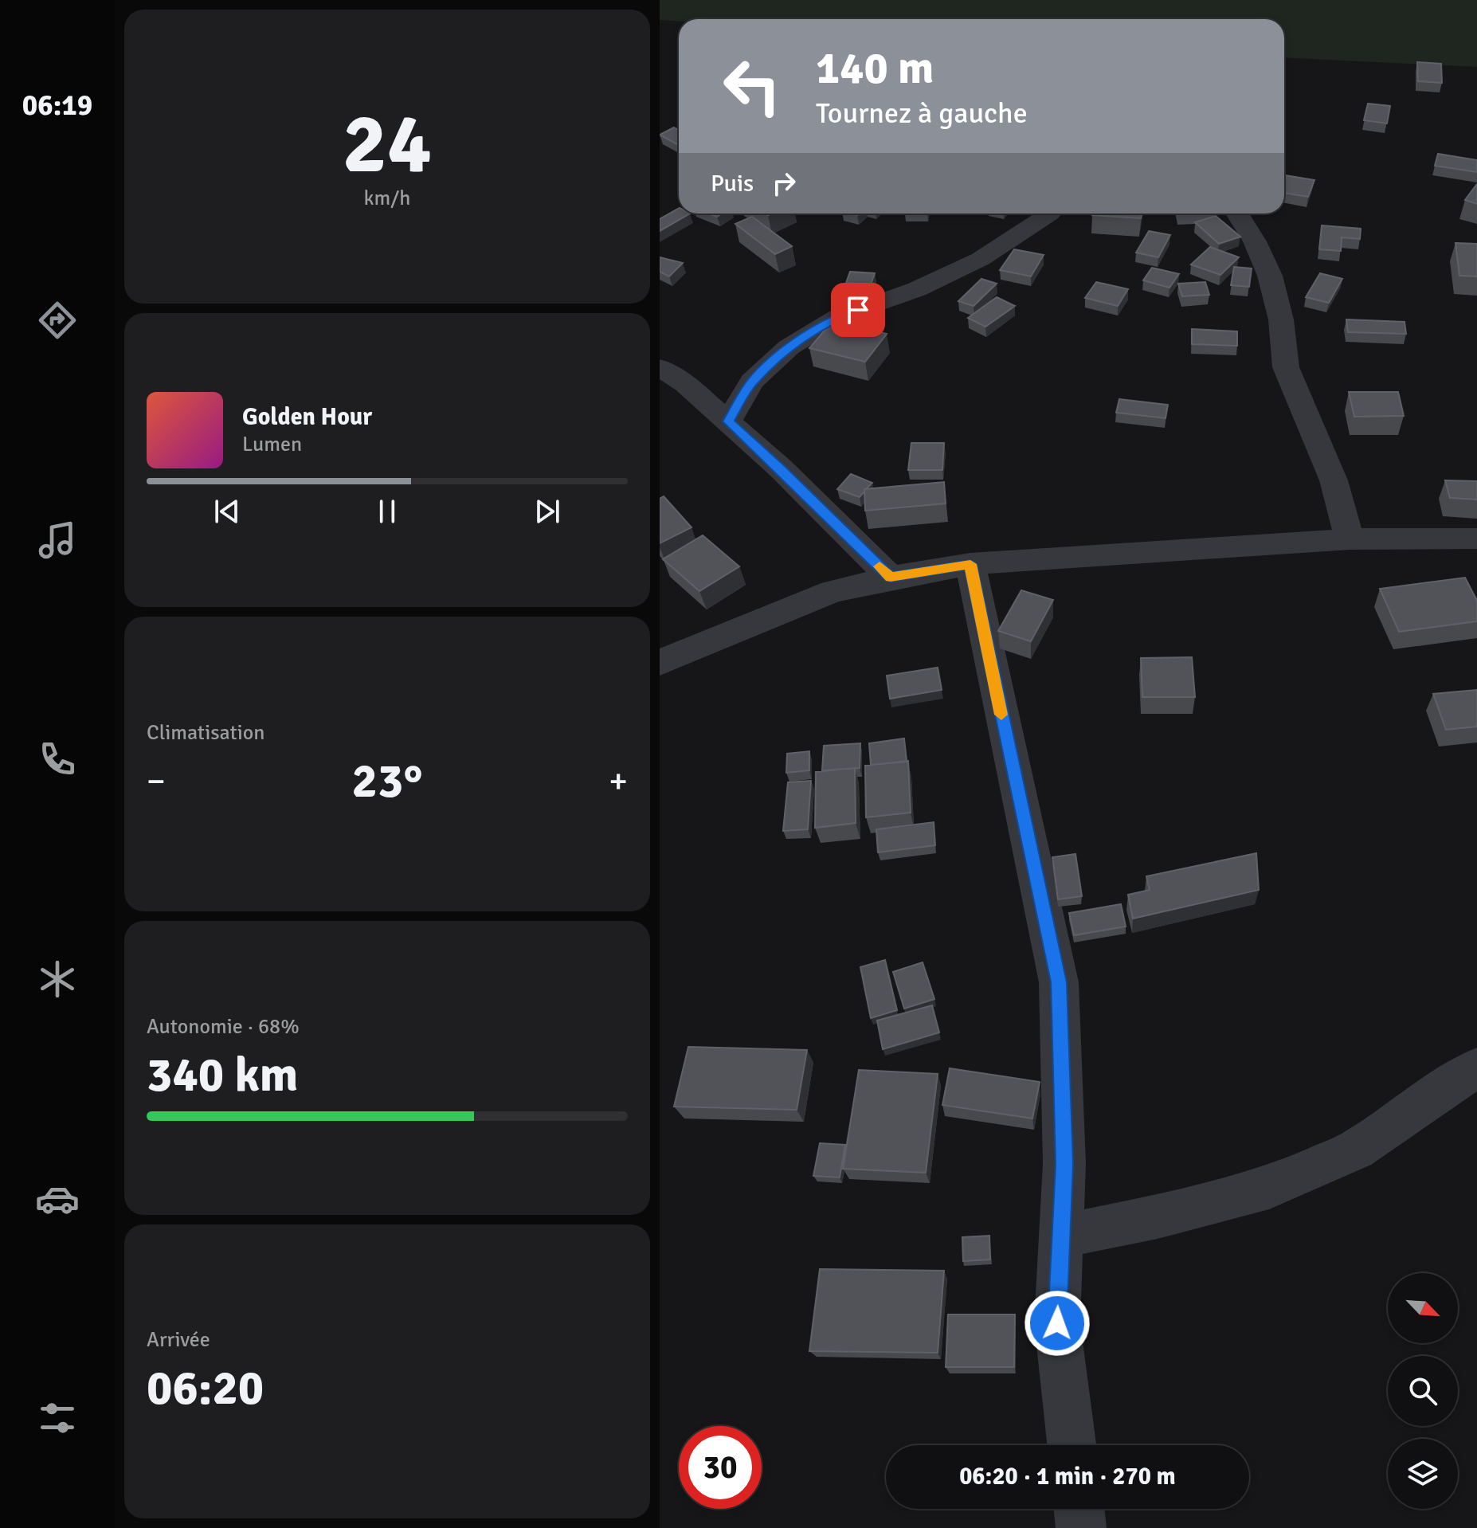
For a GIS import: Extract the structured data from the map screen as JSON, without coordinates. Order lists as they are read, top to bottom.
{
  "north": "bottom right",
  "page": {
    "tabs": "06:19",
    "tile": [
      ["24", "km/h"],
      "Climatisation",
      ["Autonomie · 68%", "340 km"],
      ["Arrivée", "06:20"]
    ],
    "turn": ["140 m", "Tournez à gauche"],
    "then": "Puis",
    "song": ["Golden Hour", "Lumen"],
    "heat": ["−", "23°", "+"],
    "limit": "30",
    "trip": "06:20 · 1 min · 270 m"
  }
}
